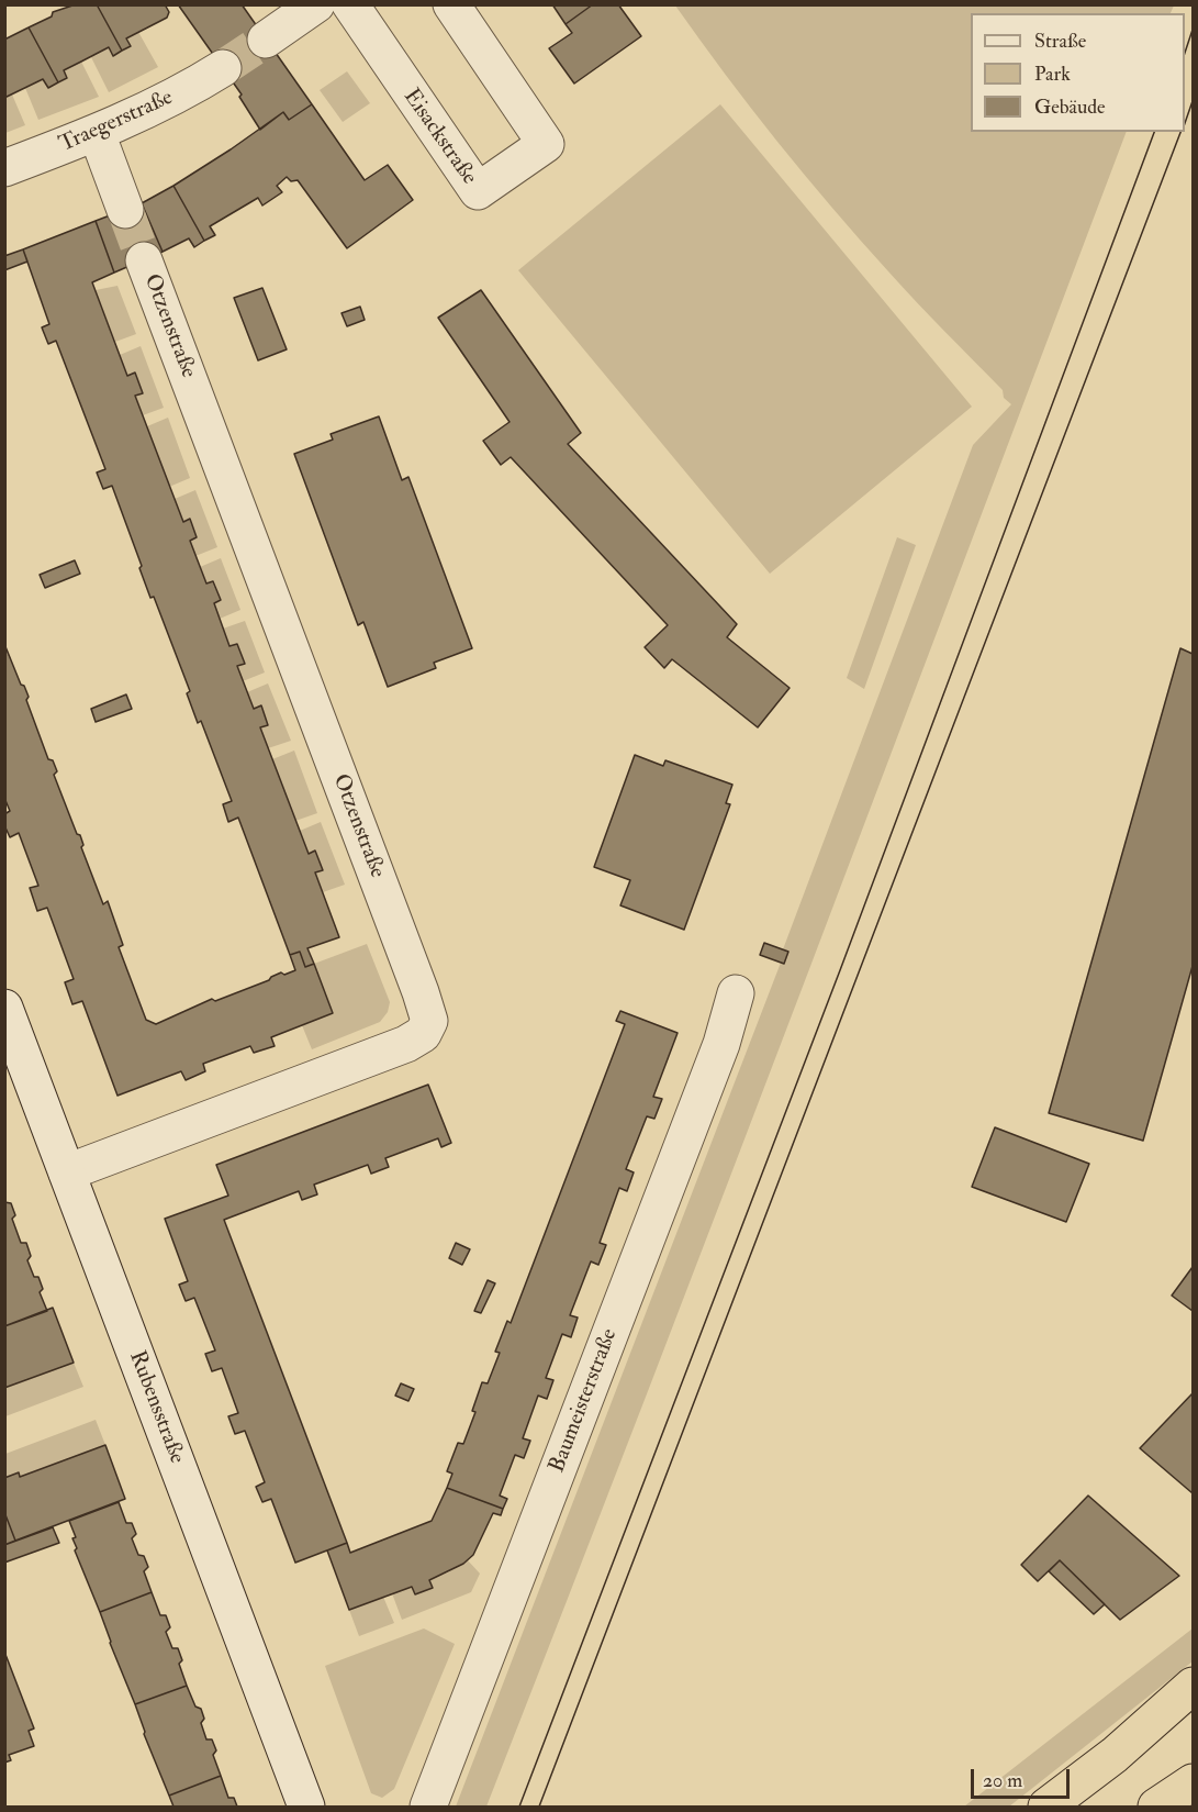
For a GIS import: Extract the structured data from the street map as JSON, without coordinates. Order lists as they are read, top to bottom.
{
  "streets": {
    "street": [
      "Traegerstraße",
      "Eisackstraße",
      "Otzenstraße",
      "Baumeisterstraße",
      "Rubensstraße"
    ]
  },
  "crossings": [
    ["Otzenstraße", "Rubensstraße"]
  ],
  "legend": ["Straße", "Park", "Gebäude"],
  "scale_bar": "20 m"
}
